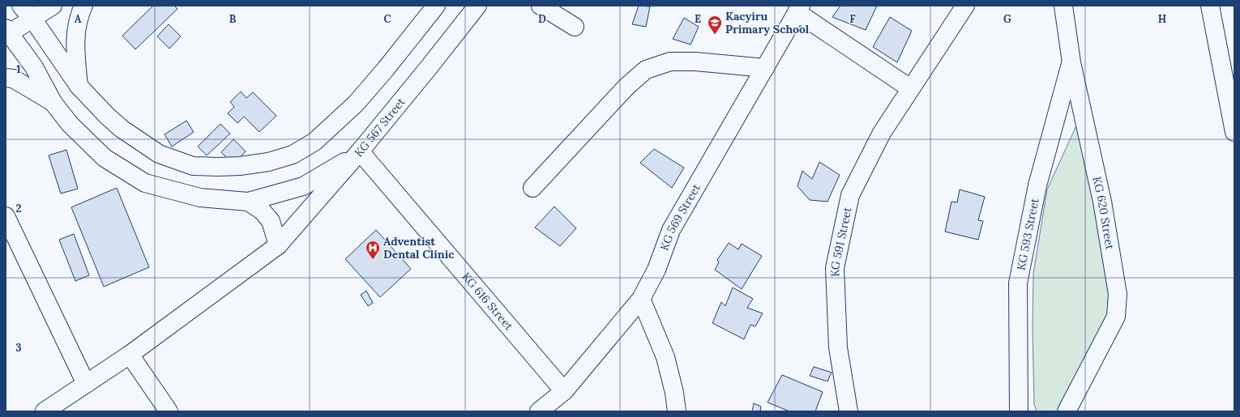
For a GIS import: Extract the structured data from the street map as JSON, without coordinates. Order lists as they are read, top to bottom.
{
  "streets": {
    "street": [
      "KG 567 Street",
      "KG 620 Street",
      "KG 569 Street",
      "KG 593 Street",
      "KG 591 Street",
      "KG 616 Street"
    ]
  },
  "crossings": [
    ["KG 567 Street", "KG 616 Street"],
    ["KG 620 Street", "KG 593 Street"],
    ["KG 569 Street", "KG 616 Street"]
  ],
  "places": {
    "school or university": ["Kacyiru Primary School"],
    "hospital": ["Adventist Dental Clinic"]
  },
  "grid": {
    "columns": [
      "A",
      "B",
      "C",
      "D",
      "E",
      "F",
      "G",
      "H"
    ],
    "rows": ["1", "2", "3"]
  }
}
